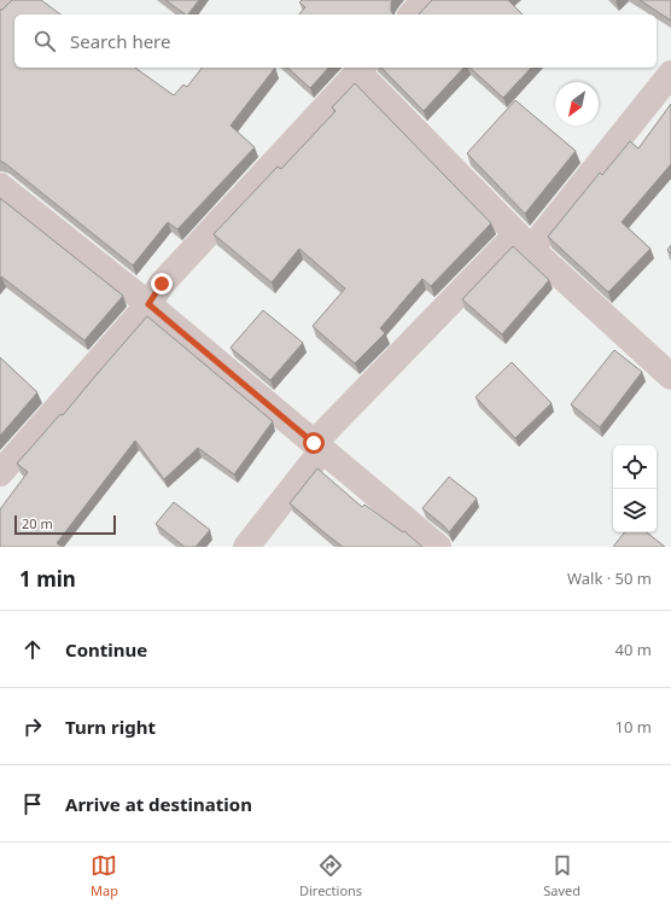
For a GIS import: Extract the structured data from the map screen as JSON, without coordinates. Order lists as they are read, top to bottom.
{
  "scale_bar": "20 m",
  "north": "bottom left",
  "page": {
    "search": "Search here",
    "scale": "20 m",
    "heading": ["1 min", "Walk · 50 m"],
    "list": [
      ["Continue", "40 m"],
      ["Turn right", "10 m"],
      "Arrive at destination"
    ],
    "nav": ["Map", "Directions", "Saved"]
  }
}
